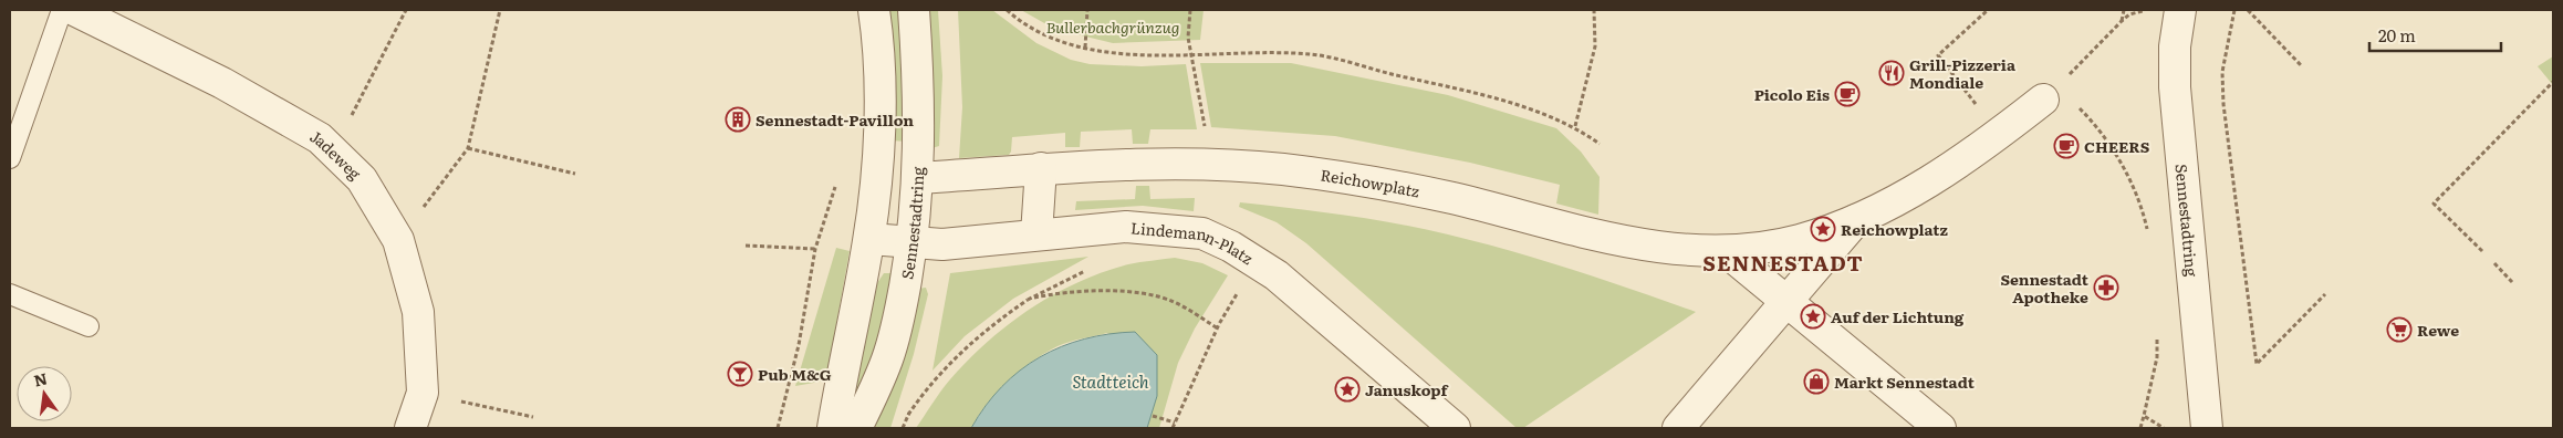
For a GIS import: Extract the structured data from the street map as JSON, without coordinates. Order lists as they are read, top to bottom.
{
  "streets": {
    "street": [
      "Jadeweg",
      "Reichowplatz",
      "Sennestadtring",
      "Lindemann-Platz"
    ]
  },
  "crossings": [
    ["Reichowplatz", "Sennestadtring"],
    ["Sennestadtring", "Lindemann-Platz"]
  ],
  "districts": ["SENNESTADT"],
  "water": ["Stadtteich"],
  "parks": ["Bullerbachgrünzug"],
  "places": {
    "restaurant": ["Grill-Pizzeria Mondiale"],
    "cafe": ["Picolo Eis", "CHEERS"],
    "building": ["Sennestadt-Pavillon"],
    "place": ["Reichowplatz", "Auf der Lichtung", "Januskopf"],
    "pharmacy": ["Sennestadt Apotheke"],
    "supermarket": ["Rewe"],
    "bar": ["Pub M&G"],
    "shop": ["Markt Sennestadt"]
  },
  "scale_bar": "20 m",
  "north": "top"
}
